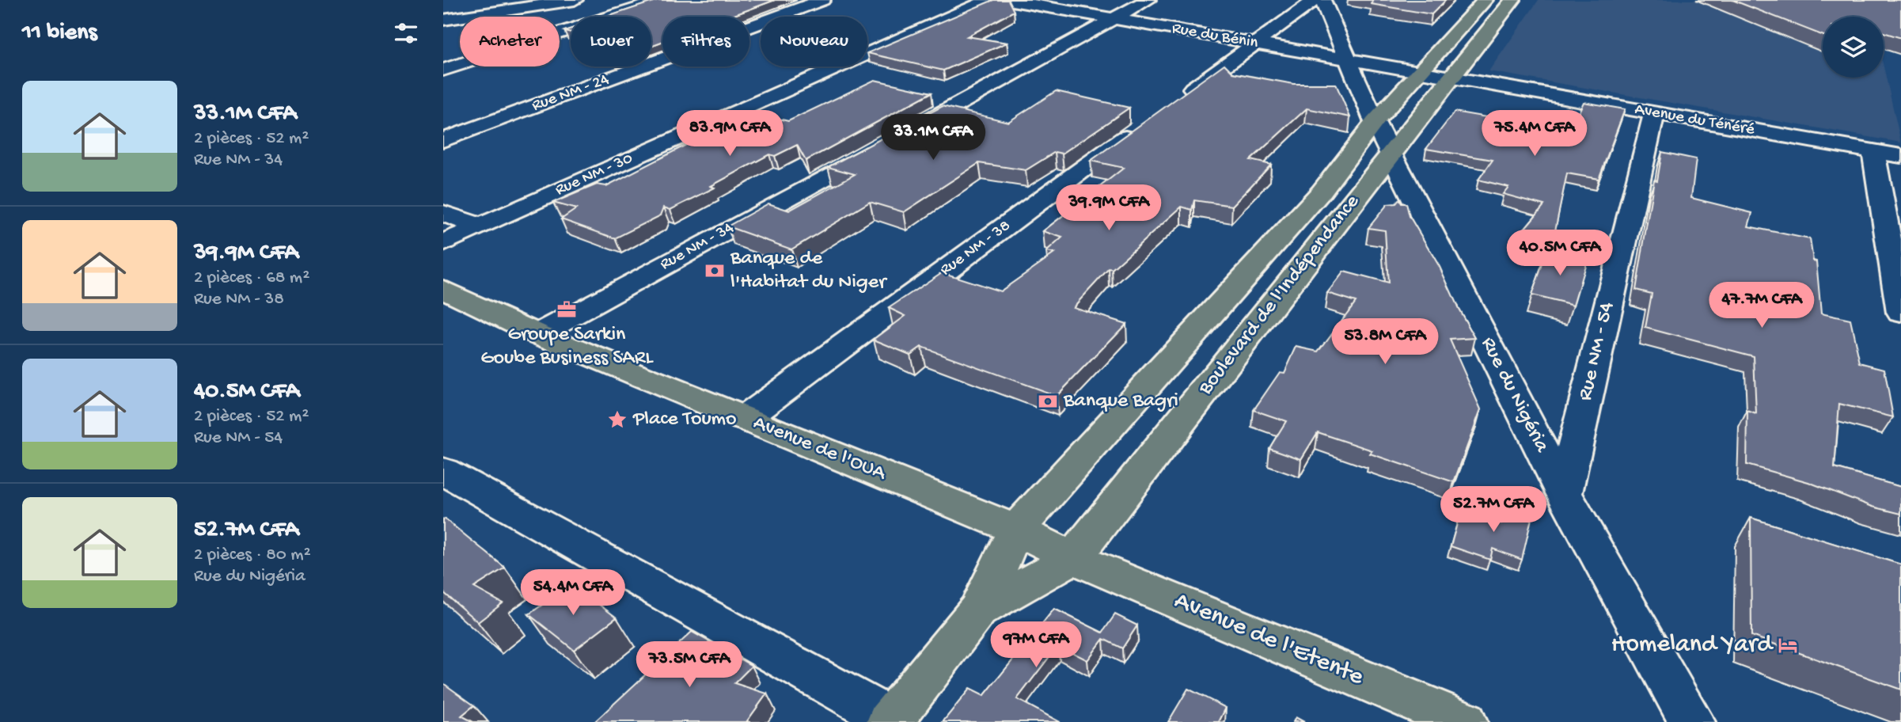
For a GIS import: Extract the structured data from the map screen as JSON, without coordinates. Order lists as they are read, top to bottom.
{
  "streets": {
    "main road": ["Boulevard de l'Indépendance", "Avenue de l'OUA", "Avenue de l'Etente"],
    "street": [
      "Rue du Bénin",
      "Rue NM - 24",
      "Avenue du Ténéré",
      "Rue NM - 30",
      "Rue NM - 34",
      "Rue NM - 38",
      "Rue NM - 54",
      "Rue du Nigéria"
    ]
  },
  "crossings": [
    ["Rue du Bénin", "Avenue du Ténéré"],
    ["Rue du Bénin", "Rue NM - 34"],
    ["Rue du Bénin", "Boulevard de l'Indépendance"],
    ["Rue du Bénin", "Rue du Nigéria"],
    ["Avenue du Ténéré", "Boulevard de l'Indépendance"],
    ["Avenue du Ténéré", "Rue NM - 54"],
    ["Rue NM - 34", "Avenue de l'OUA"],
    ["Rue NM - 38", "Avenue de l'OUA"],
    ["Boulevard de l'Indépendance", "Rue du Nigéria"],
    ["Boulevard de l'Indépendance", "Avenue de l'OUA"],
    ["Boulevard de l'Indépendance", "Avenue de l'Etente"],
    ["Rue NM - 54", "Rue du Nigéria"],
    ["Avenue de l'OUA", "Avenue de l'Etente"]
  ],
  "places": {
    "bank": ["Banque de l'Habitat du Niger", "Banque Bagri"],
    "office": ["Groupe Sarkin Goube Business SARL"],
    "place": ["Place Toumo"],
    "hotel": ["Homeland Yard"]
  },
  "page": {
    "heading": "11 biens",
    "chip": [
      "Acheter",
      "Louer",
      "Filtres",
      "Nouveau"
    ],
    "list": [
      {
        "name": "33.1M CFA",
        "note": "2 pièces · 52 m² · Rue NM - 34"
      },
      {
        "name": "39.9M CFA",
        "note": "2 pièces · 68 m² · Rue NM - 38"
      },
      {
        "name": "40.5M CFA",
        "note": "2 pièces · 52 m² · Rue NM - 54"
      },
      {
        "name": "52.7M CFA",
        "note": "2 pièces · 80 m² · Rue du Nigéria"
      }
    ],
    "price": [
      "83.9M CFA",
      "75.4M CFA",
      "33.1M CFA",
      "39.9M CFA",
      "40.5M CFA",
      "47.7M CFA",
      "53.8M CFA",
      "52.7M CFA",
      "54.4M CFA",
      "97M CFA",
      "73.5M CFA"
    ]
  }
}
